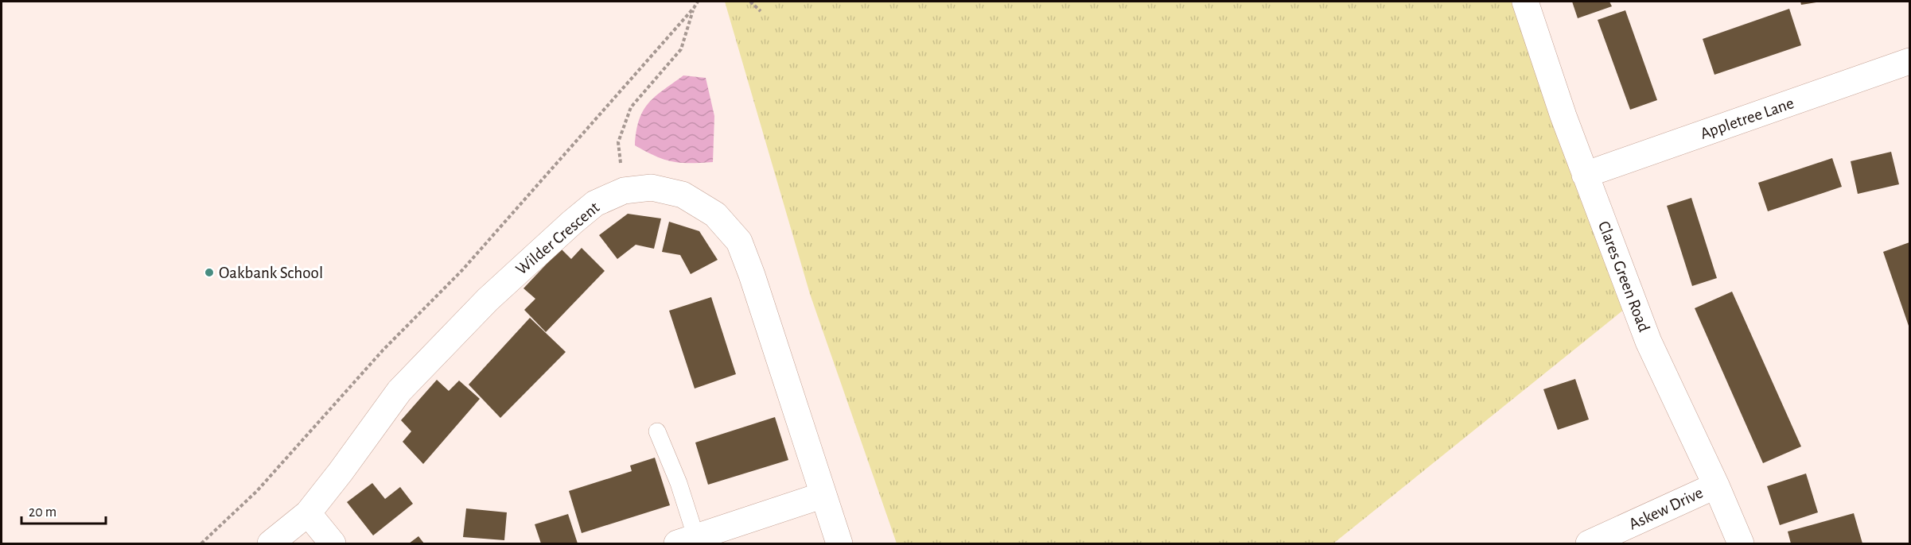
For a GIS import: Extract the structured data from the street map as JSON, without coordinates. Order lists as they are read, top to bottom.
{
  "streets": {
    "street": [
      "Appletree Lane",
      "Wilder Crescent",
      "Clares Green Road",
      "Askew Drive"
    ]
  },
  "crossings": [
    ["Appletree Lane", "Clares Green Road"],
    ["Clares Green Road", "Askew Drive"]
  ],
  "places": ["Oakbank School"],
  "scale_bar": "20 m"
}
